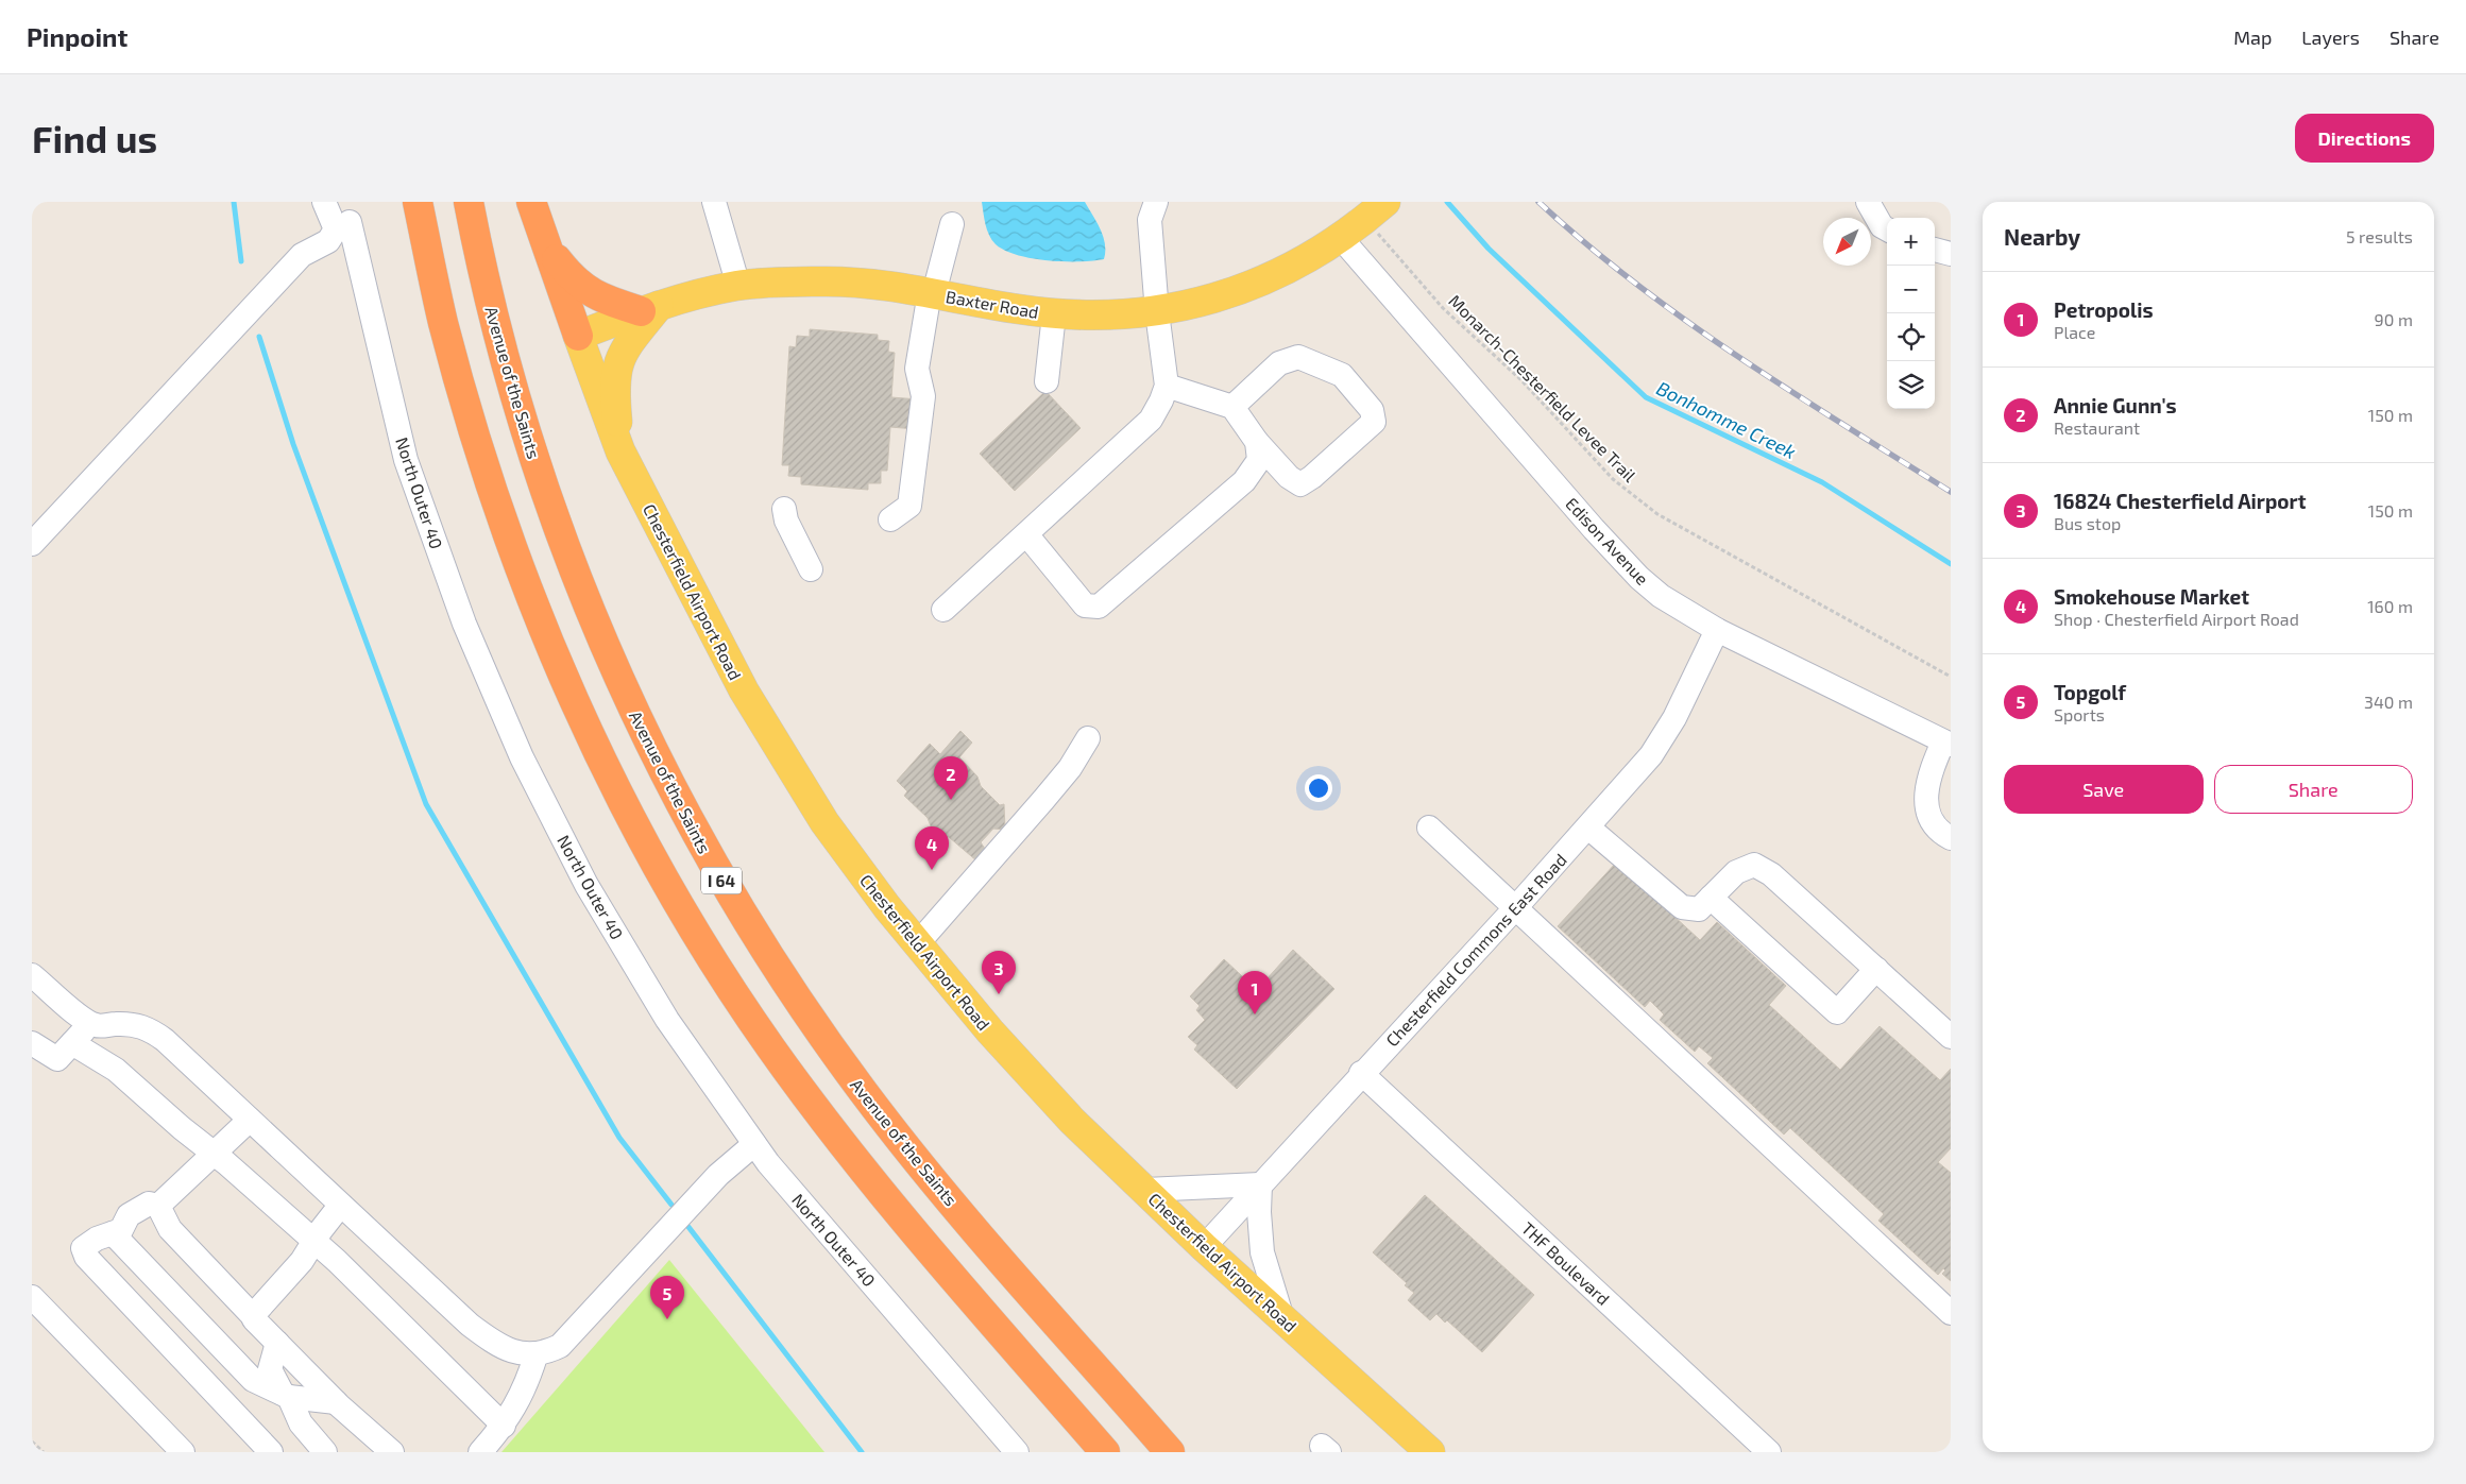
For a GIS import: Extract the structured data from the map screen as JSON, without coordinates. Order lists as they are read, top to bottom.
{
  "streets": {
    "highway": ["Avenue of the Saints", "I 64"],
    "main road": ["Baxter Road", "Chesterfield Airport Road"],
    "street": [
      "North Outer 40",
      "Edison Avenue",
      "Chesterfield Commons East Road",
      "THF Boulevard"
    ],
    "path": ["Monarch-Chesterfield Levee Trail"]
  },
  "crossings": [
    ["Baxter Road", "Edison Avenue"],
    ["Baxter Road", "Chesterfield Airport Road"],
    ["Edison Avenue", "Chesterfield Commons East Road"],
    ["Chesterfield Airport Road", "Chesterfield Commons East Road"],
    ["Chesterfield Commons East Road", "THF Boulevard"]
  ],
  "water": ["Bonhomme Creek"],
  "north": "bottom left",
  "page": {
    "header": "Pinpoint",
    "nav": ["Map", "Layers", "Share"],
    "buttons": [
      "Directions",
      ["Save", "Share"]
    ],
    "title": "Find us",
    "heading": ["Nearby", "5 results"],
    "map_buttons": ["+", "−"],
    "list": [
      {
        "mark": "1",
        "name": "Petropolis",
        "note": "Place",
        "value": "90 m"
      },
      {
        "mark": "2",
        "name": "Annie Gunn's",
        "note": "Restaurant",
        "value": "150 m"
      },
      {
        "mark": "3",
        "name": "16824 Chesterfield Airport",
        "note": "Bus stop",
        "value": "150 m"
      },
      {
        "mark": "4",
        "name": "Smokehouse Market",
        "note": "Shop · Chesterfield Airport Road",
        "value": "160 m"
      },
      {
        "mark": "5",
        "name": "Topgolf",
        "note": "Sports",
        "value": "340 m"
      }
    ],
    "pins": [
      "2",
      "4",
      "3",
      "1",
      "5"
    ]
  }
}
